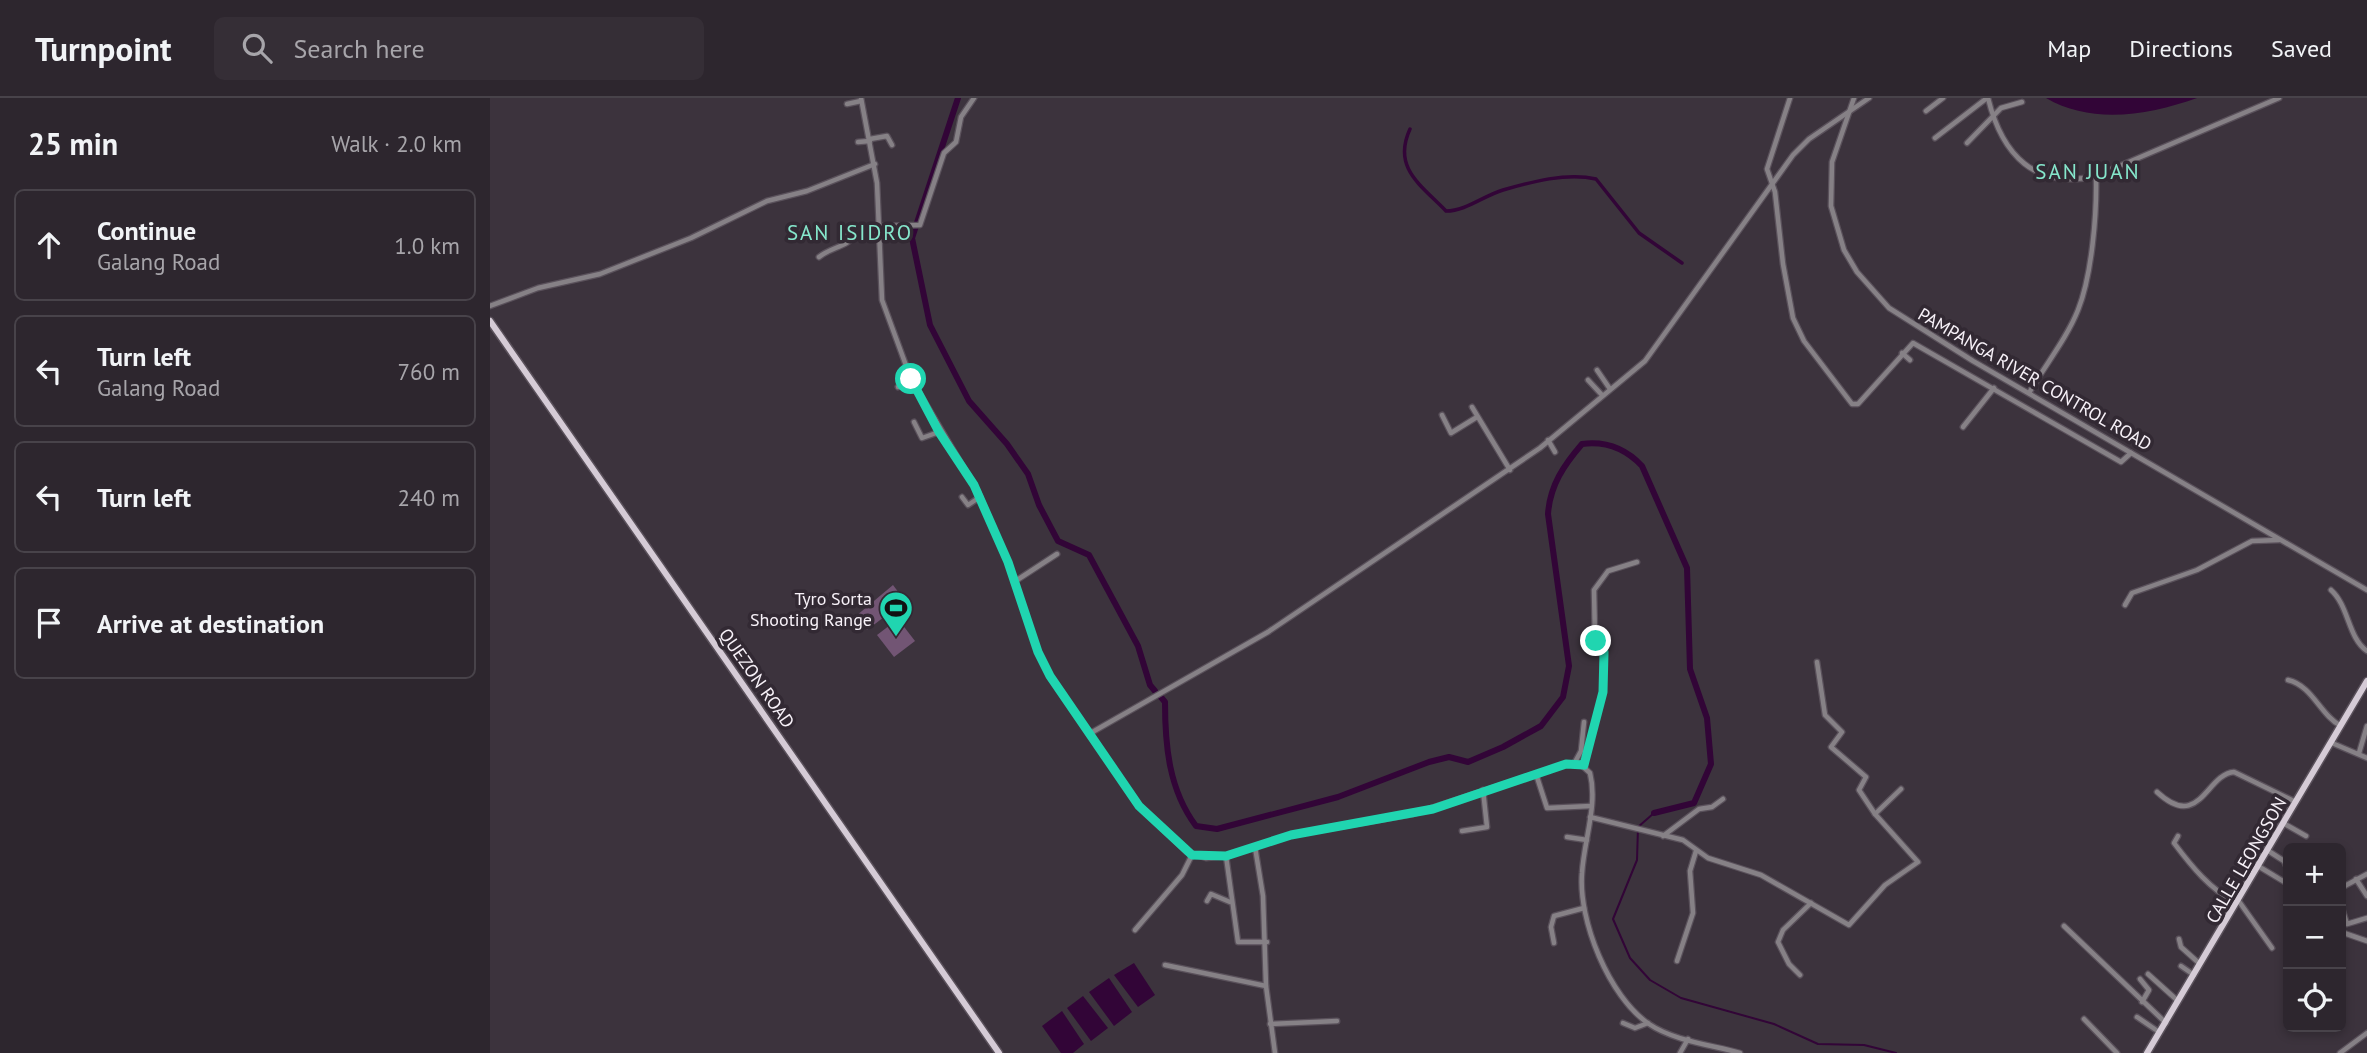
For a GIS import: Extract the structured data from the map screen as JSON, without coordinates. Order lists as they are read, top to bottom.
{
  "streets": {
    "main road": ["QUEZON ROAD", "CALLE LEONGSON"],
    "street": ["PAMPANGA RIVER CONTROL ROAD"]
  },
  "districts": ["SAN JUAN", "SAN ISIDRO"],
  "places": {
    "sports": ["Tyro Sorta Shooting Range"]
  },
  "page": {
    "header": "Turnpoint",
    "search": "Search here",
    "nav": ["Map", "Directions", "Saved"],
    "heading": ["25 min", "Walk · 2.0 km"],
    "list": [
      ["Continue", "Galang Road", "1.0 km"],
      ["Turn left", "Galang Road", "760 m"],
      ["Turn left", "240 m"],
      "Arrive at destination"
    ],
    "map_buttons": ["+", "−"]
  }
}
